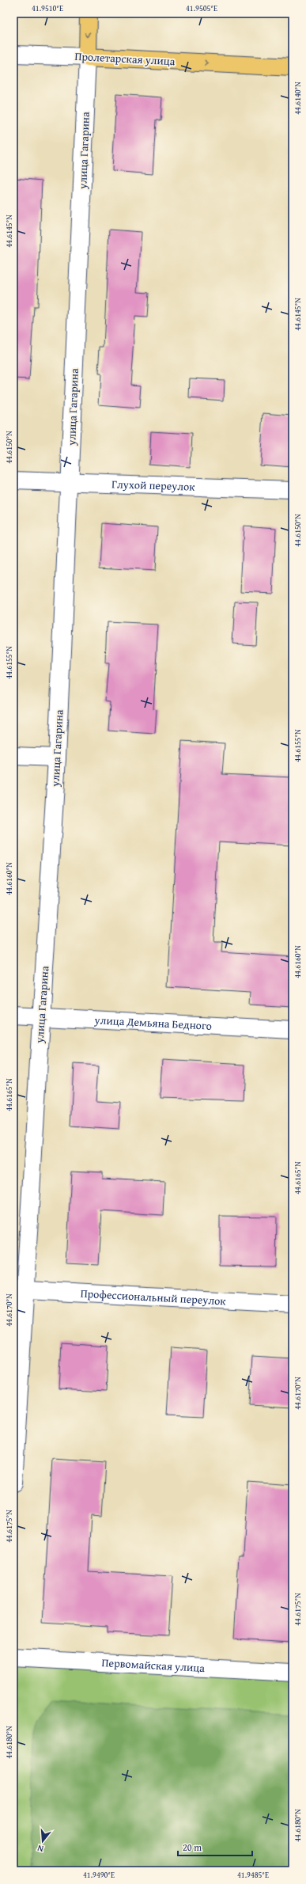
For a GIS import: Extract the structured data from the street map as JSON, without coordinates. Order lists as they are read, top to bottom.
{
  "streets": {
    "main road": ["Пролетарская улица", "улица Гагарина"],
    "street": [
      "Глухой переулок",
      "улица Демьяна Бедного",
      "Профессиональный переулок",
      "Первомайская улица"
    ]
  },
  "crossings": [
    ["Пролетарская улица", "улица Гагарина"],
    ["улица Гагарина", "Глухой переулок"],
    ["улица Гагарина", "улица Демьяна Бедного"],
    ["улица Гагарина", "Профессиональный переулок"]
  ],
  "one_way": ["Пролетарская улица"],
  "scale_bar": "20 m",
  "north": "bottom",
  "coordinates": [
    "41.9510°E",
    "41.9505°E",
    "44.6140°N",
    "44.6145°N",
    "44.6150°N",
    "44.6155°N",
    "44.6160°N",
    "44.6165°N",
    "44.6170°N",
    "44.6175°N",
    "44.6180°N",
    "41.9490°E",
    "41.9485°E"
  ]
}
